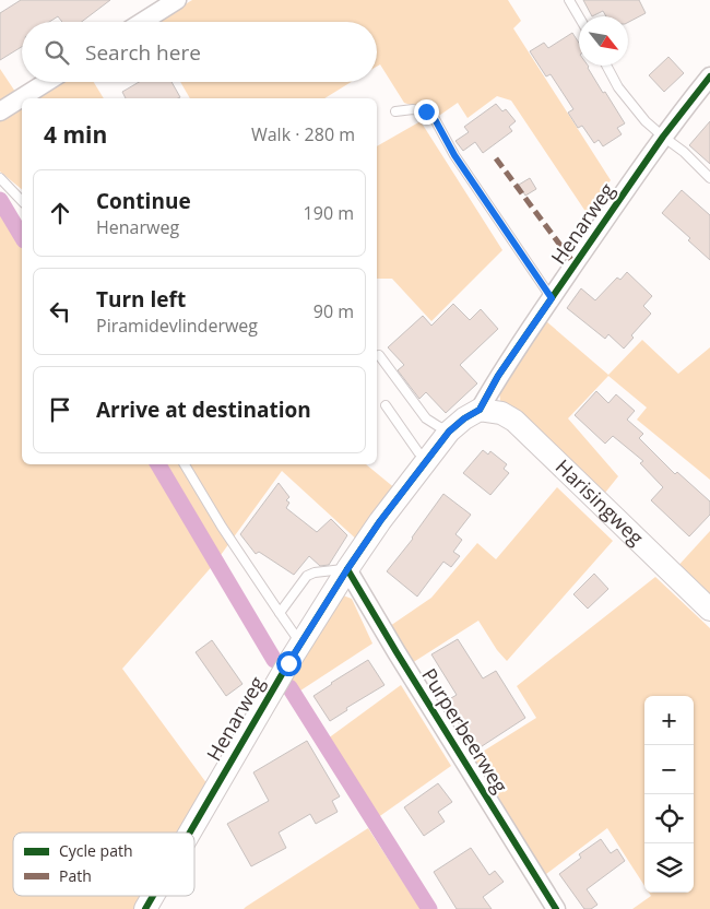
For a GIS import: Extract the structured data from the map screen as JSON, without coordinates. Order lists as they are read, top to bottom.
{
  "streets": {
    "street": ["Henarweg", "Harisingweg", "Purperbeerweg"]
  },
  "crossings": [
    ["Henarweg", "Harisingweg"],
    ["Henarweg", "Purperbeerweg"]
  ],
  "legend": ["Cycle path", "Path"],
  "north": "bottom right",
  "page": {
    "search": "Search here",
    "heading": ["4 min", "Walk · 280 m"],
    "list": [
      ["Continue", "Henarweg", "190 m"],
      ["Turn left", "Piramidevlinderweg", "90 m"],
      "Arrive at destination"
    ],
    "map_buttons": ["+", "−"]
  }
}
